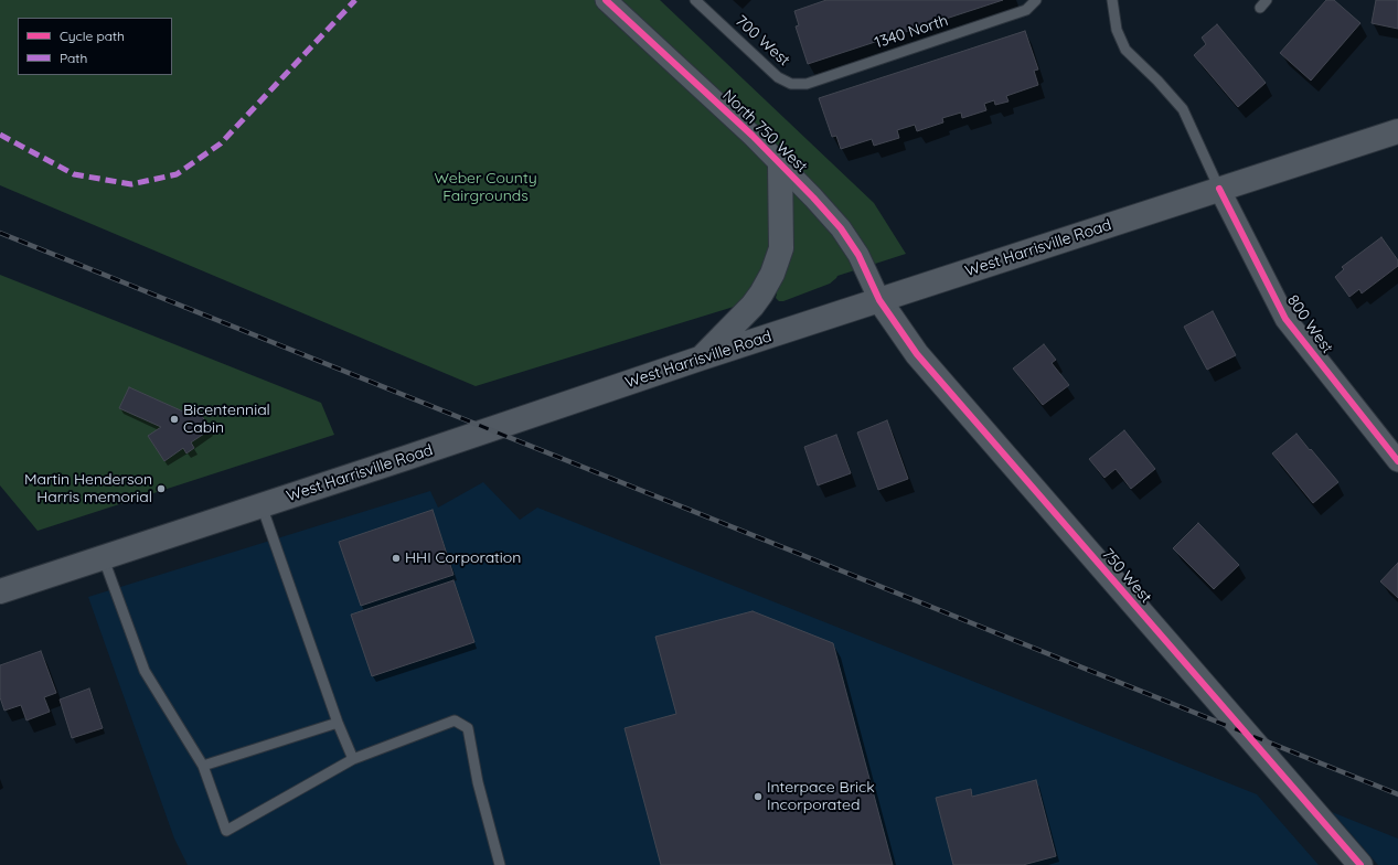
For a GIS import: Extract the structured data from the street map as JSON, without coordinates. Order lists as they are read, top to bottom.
{
  "streets": {
    "main road": ["West Harrisville Road", "750 West"],
    "street": ["North 750 West", "800 West"],
    "lane": ["1340 North", "700 West"]
  },
  "crossings": [
    ["1340 North", "700 West"],
    ["North 750 West", "West Harrisville Road"],
    ["North 750 West", "750 West"],
    ["West Harrisville Road", "800 West"],
    ["West Harrisville Road", "750 West"]
  ],
  "parks": ["Weber County Fairgrounds"],
  "places": [
    "Bicentennial Cabin",
    "Martin Henderson Harris memorial",
    "HHI Corporation",
    "Interpace Brick Incorporated"
  ],
  "legend": ["Cycle path", "Path"]
}
